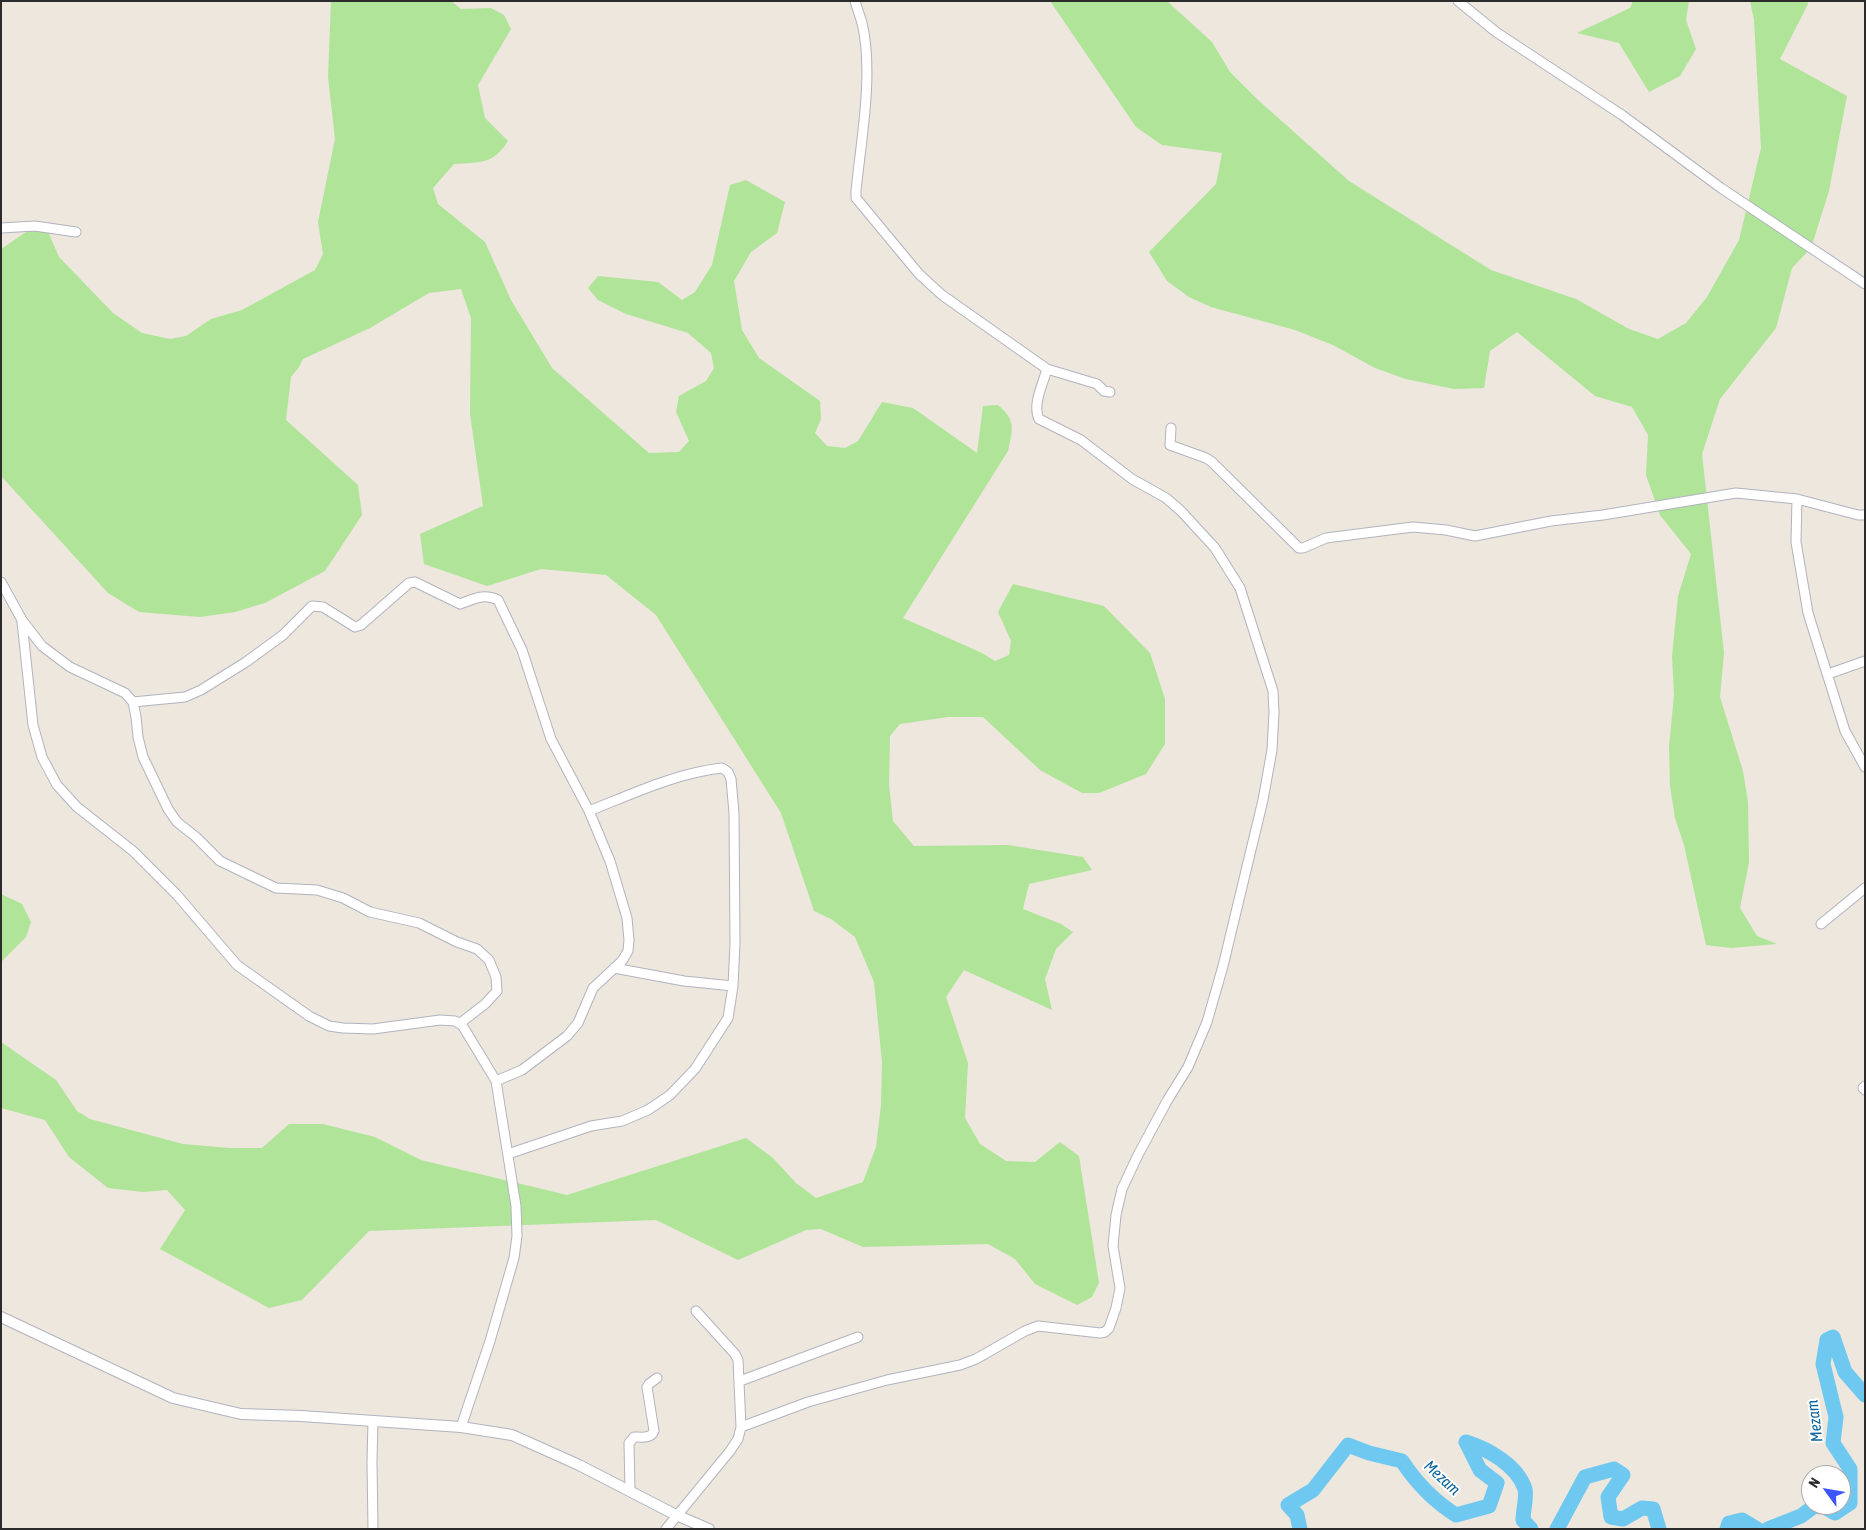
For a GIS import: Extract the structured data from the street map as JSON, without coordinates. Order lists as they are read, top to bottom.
{
  "water": ["Mezam"],
  "north": "top left"
}
